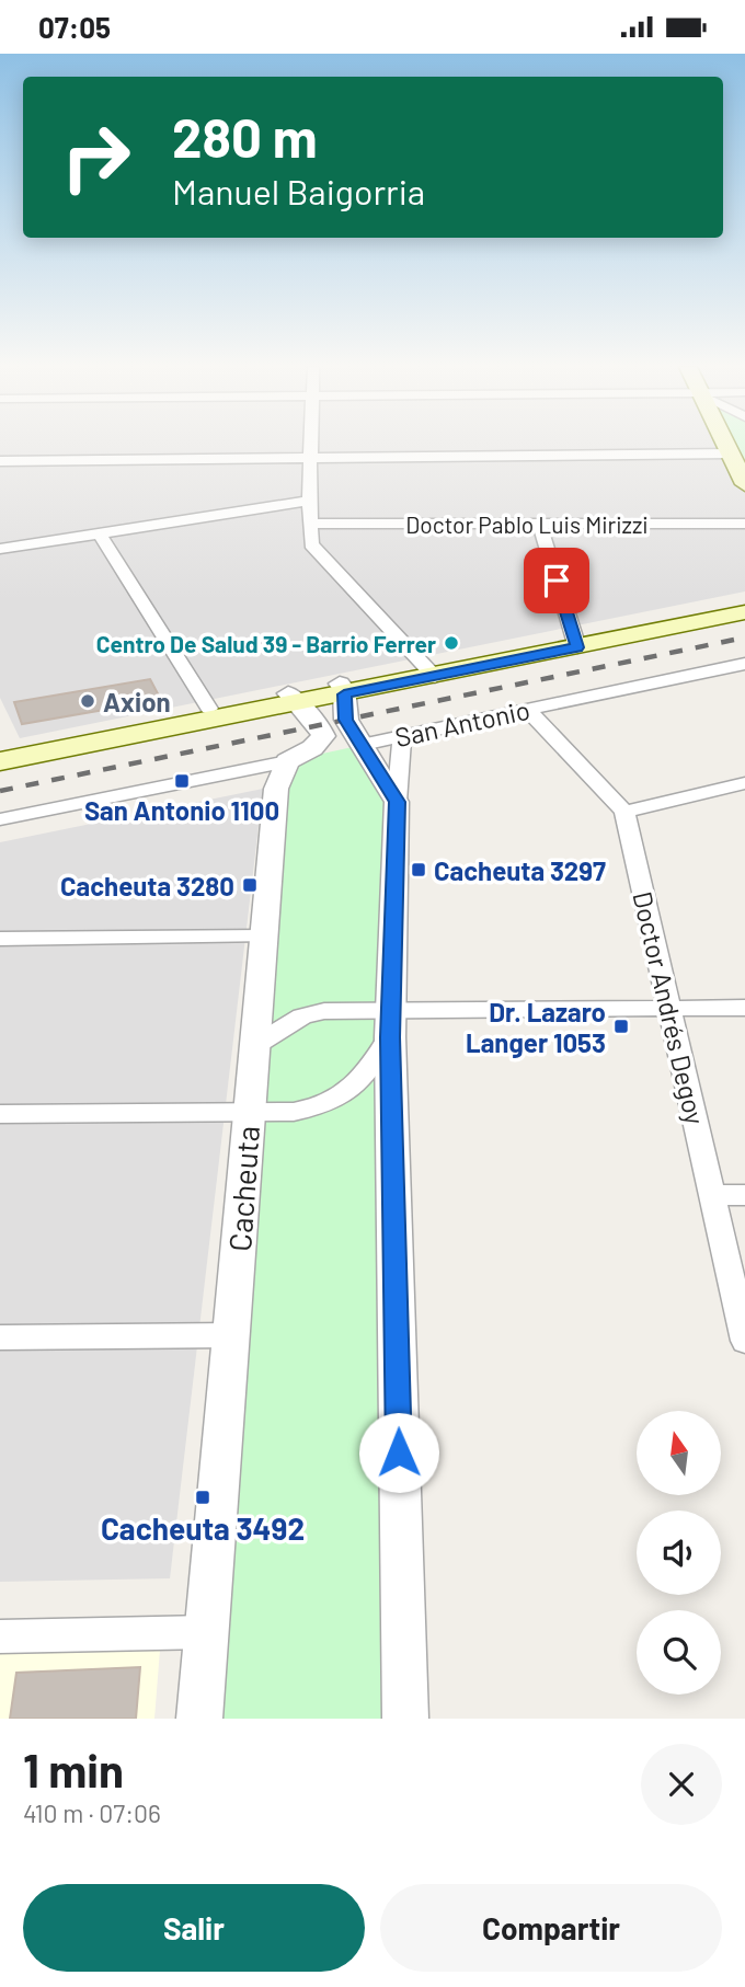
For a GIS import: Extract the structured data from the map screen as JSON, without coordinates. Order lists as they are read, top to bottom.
{
  "streets": {
    "street": [
      "Doctor Pablo Luis Mirizzi",
      "San Antonio",
      "Doctor Andrés Degoy",
      "Cacheuta"
    ]
  },
  "crossings": [
    ["San Antonio", "Cacheuta"]
  ],
  "places": {
    "other": ["Centro De Salud 39 - Barrio Ferrer", "Axion"],
    "transit": [
      "San Antonio 1100",
      "Cacheuta 3297",
      "Cacheuta 3280",
      "Dr. Lazaro Langer 1053",
      "Cacheuta 3492"
    ]
  },
  "north": "top",
  "page": {
    "status": "07:05",
    "turn": ["280 m", "Manuel Baigorria"],
    "heading": ["1 min", "410 m · 07:06"],
    "buttons": ["Salir", "Compartir"]
  }
}
